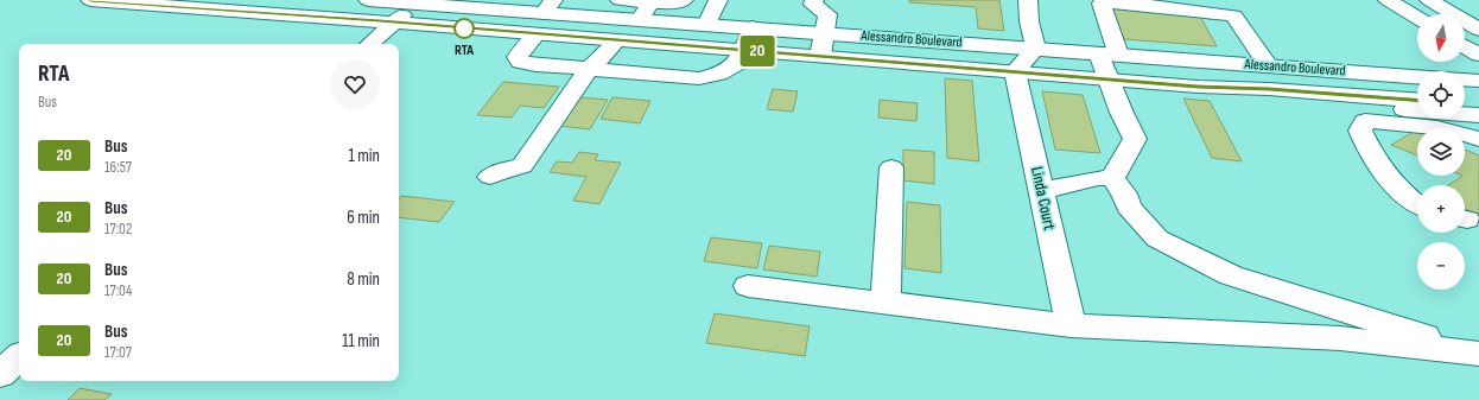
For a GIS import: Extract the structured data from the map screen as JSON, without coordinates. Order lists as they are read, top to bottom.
{
  "streets": {
    "main road": ["Alessandro Boulevard", "Linda Court"]
  },
  "crossings": [
    ["Alessandro Boulevard", "Linda Court"]
  ],
  "places": ["RTA"],
  "lines": ["bus line 20"],
  "north": "bottom",
  "page": {
    "on_map": "20",
    "map_buttons": ["+", "−"],
    "heading": ["RTA", "Bus"],
    "list": [
      {
        "mark": "20",
        "name": "Bus",
        "note": "16:57",
        "value": "1 min"
      },
      {
        "mark": "20",
        "name": "Bus",
        "note": "17:02",
        "value": "6 min"
      },
      {
        "mark": "20",
        "name": "Bus",
        "note": "17:04",
        "value": "8 min"
      },
      {
        "mark": "20",
        "name": "Bus",
        "note": "17:07",
        "value": "11 min"
      }
    ]
  }
}
